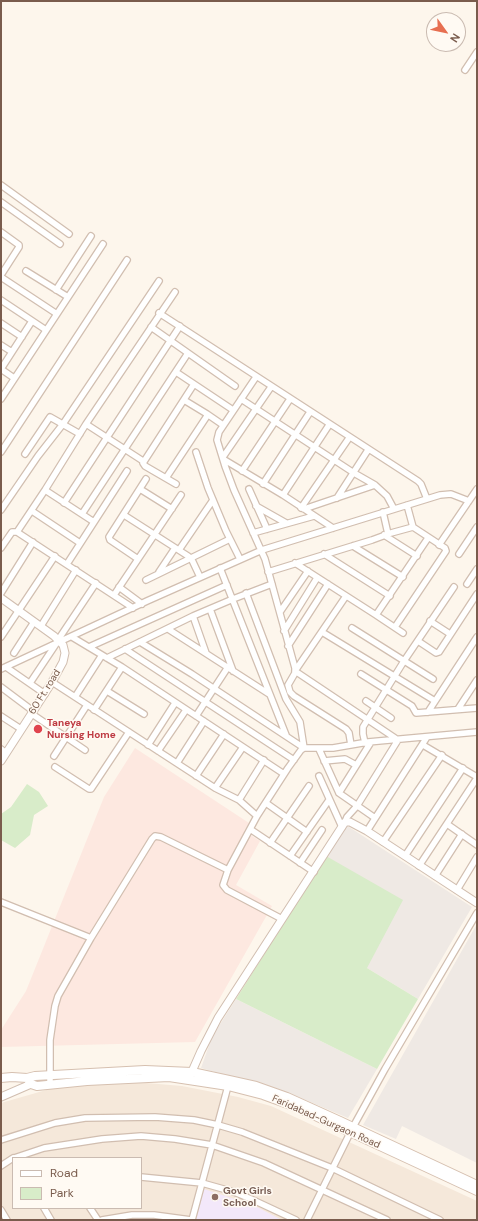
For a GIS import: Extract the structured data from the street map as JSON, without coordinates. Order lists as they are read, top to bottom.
{
  "streets": {
    "main road": ["Faridabad-Gurgaon Road"],
    "street": ["60 Ft. road"]
  },
  "places": ["Taneya Nursing Home", "Govt Girls School"],
  "legend": ["Road", "Park"],
  "north": "bottom right"
}
